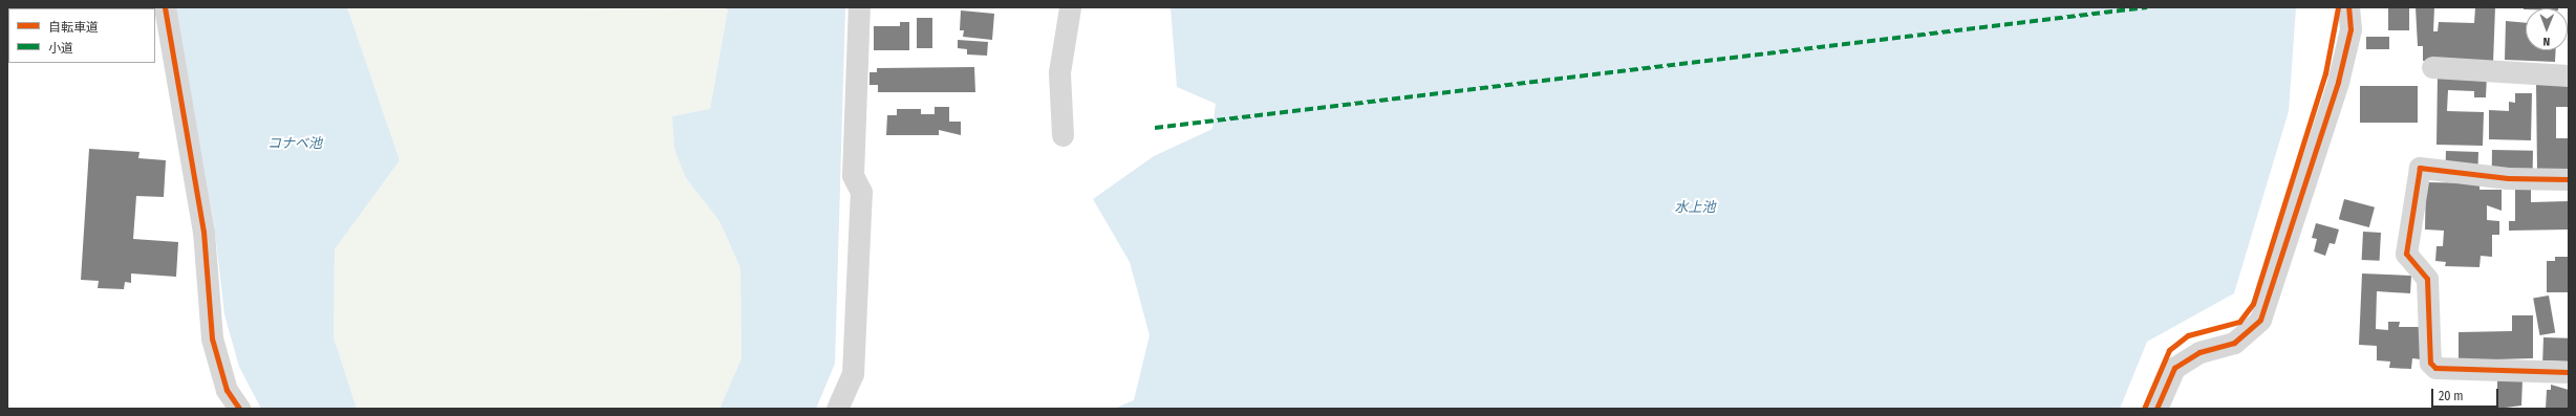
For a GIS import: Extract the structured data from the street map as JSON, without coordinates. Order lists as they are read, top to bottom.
{
  "water": ["コナベ池", "水上池"],
  "legend": ["自転車道", "小道"],
  "scale_bar": "20 m",
  "north": "bottom"
}
